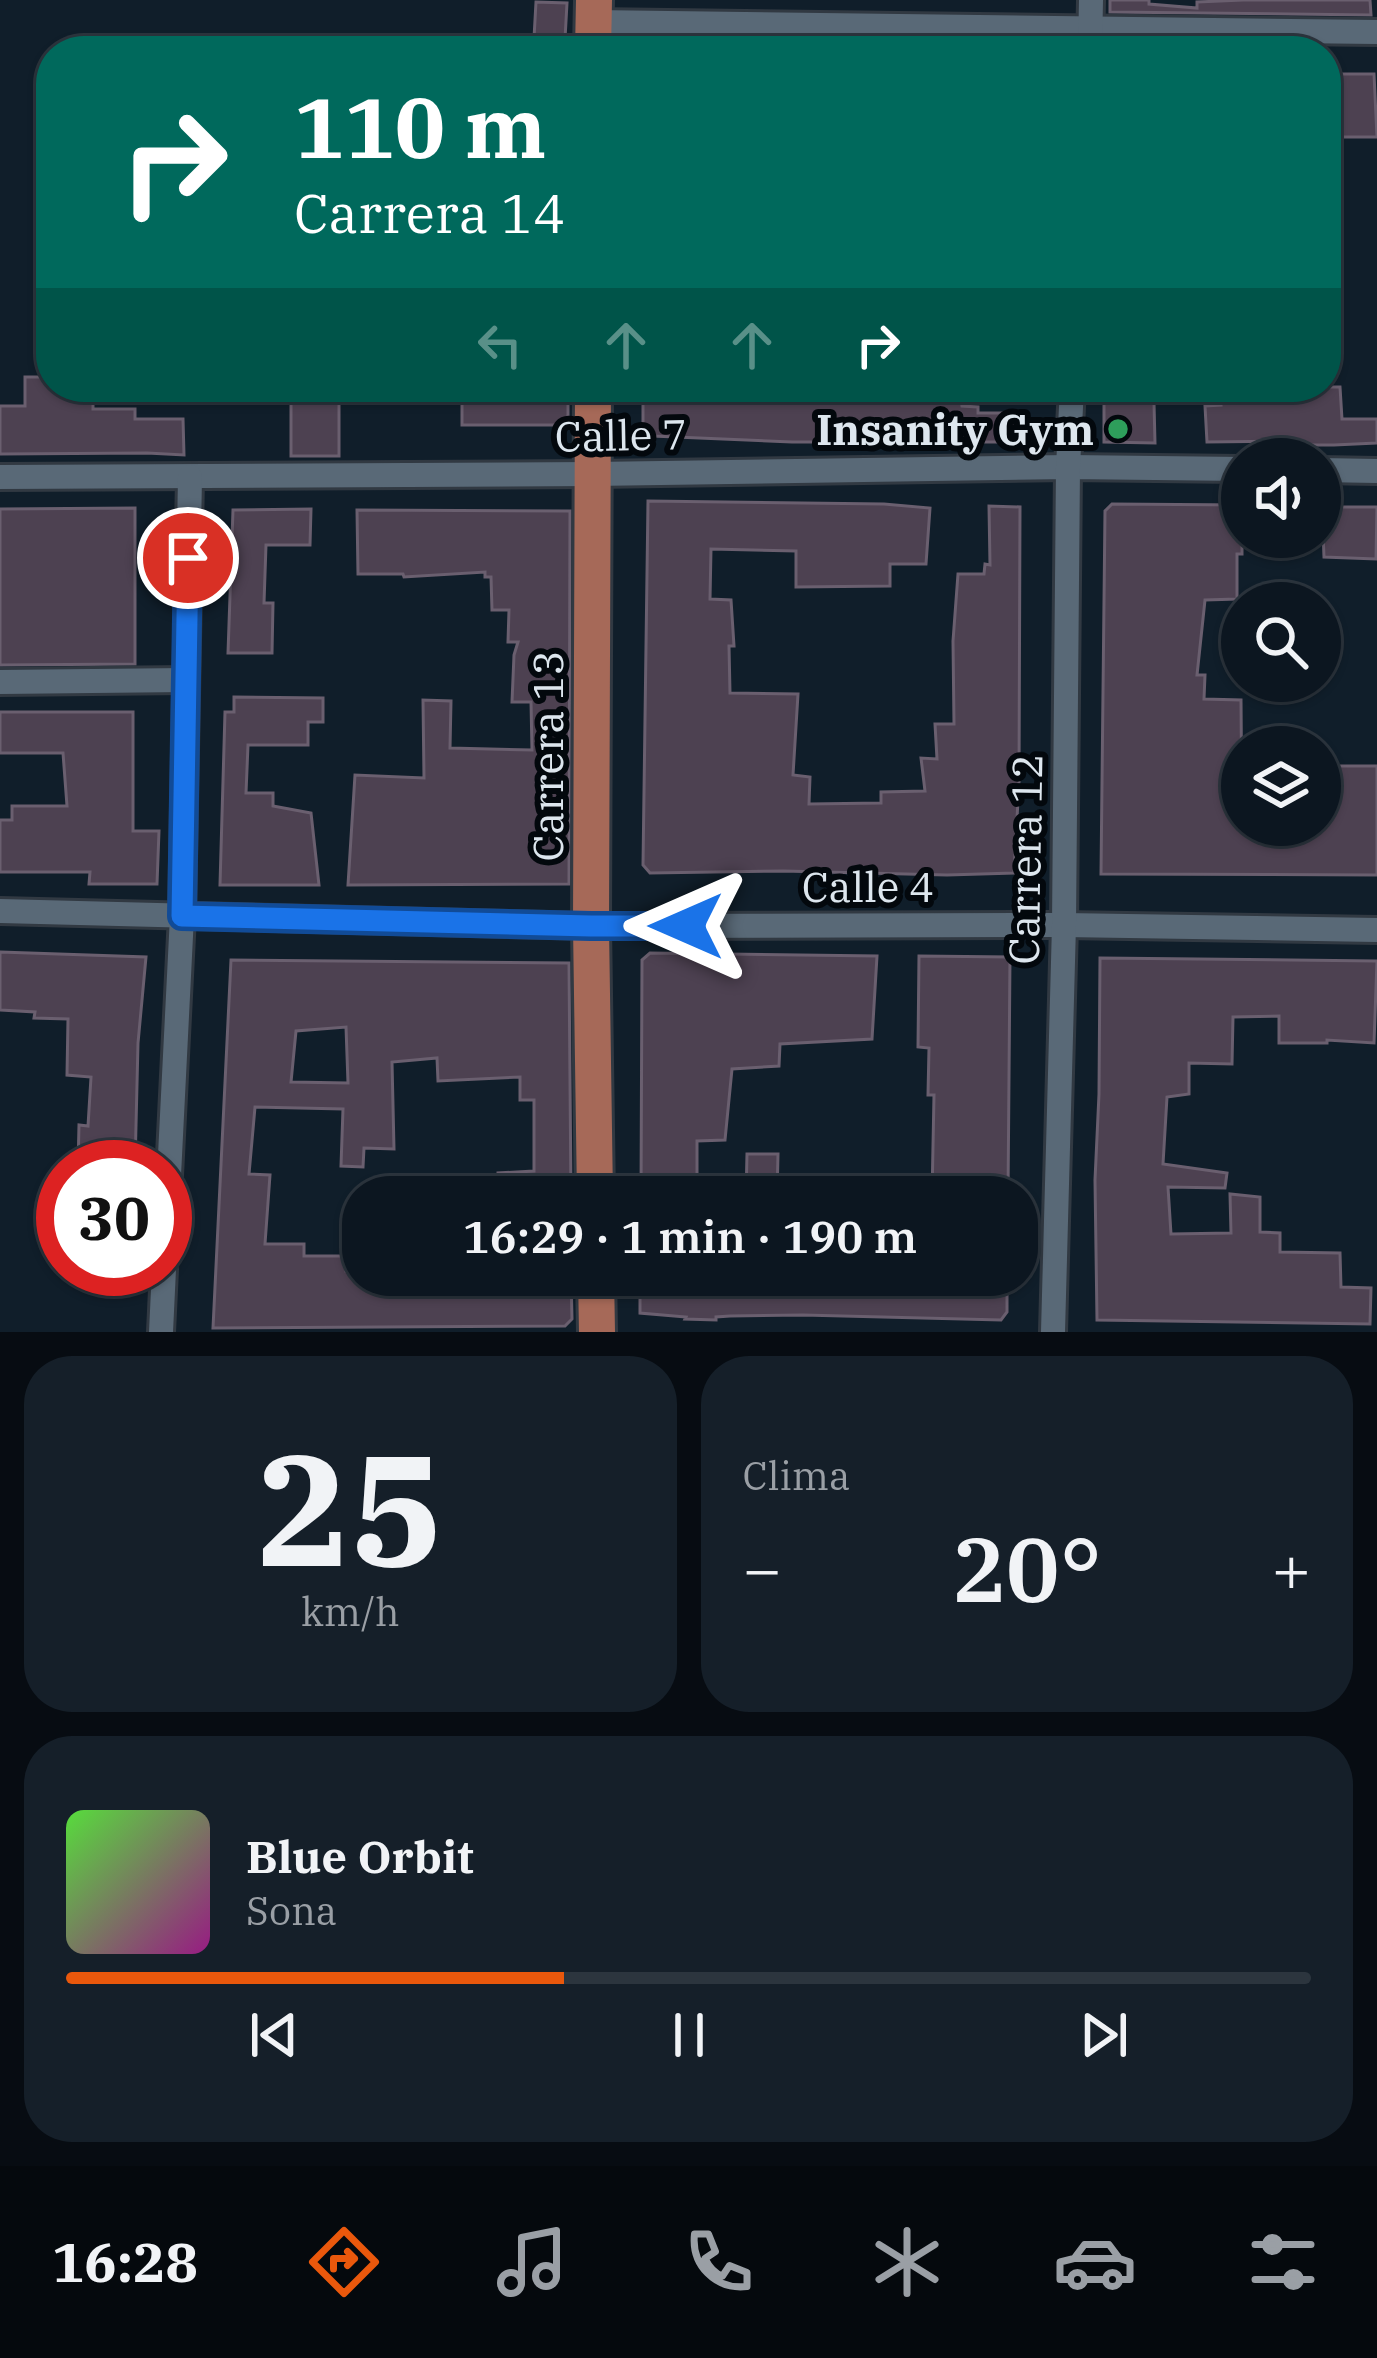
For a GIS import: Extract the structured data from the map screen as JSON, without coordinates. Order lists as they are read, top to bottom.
{
  "streets": {
    "main road": ["Carrera 13"],
    "street": ["Calle 7", "Carrera 12", "Calle 4"]
  },
  "crossings": [
    ["Calle 7", "Carrera 13"],
    ["Calle 7", "Carrera 12"],
    ["Carrera 13", "Calle 4"],
    ["Carrera 12", "Calle 4"]
  ],
  "places": ["Insanity Gym"],
  "page": {
    "turn": ["110 m", "Carrera 14"],
    "limit": "30",
    "trip": "16:29 · 1 min · 190 m",
    "tile": [
      ["25", "km/h"],
      "Clima"
    ],
    "heat": ["−", "20°", "+"],
    "song": ["Blue Orbit", "Sona"],
    "tabs": "16:28"
  }
}
